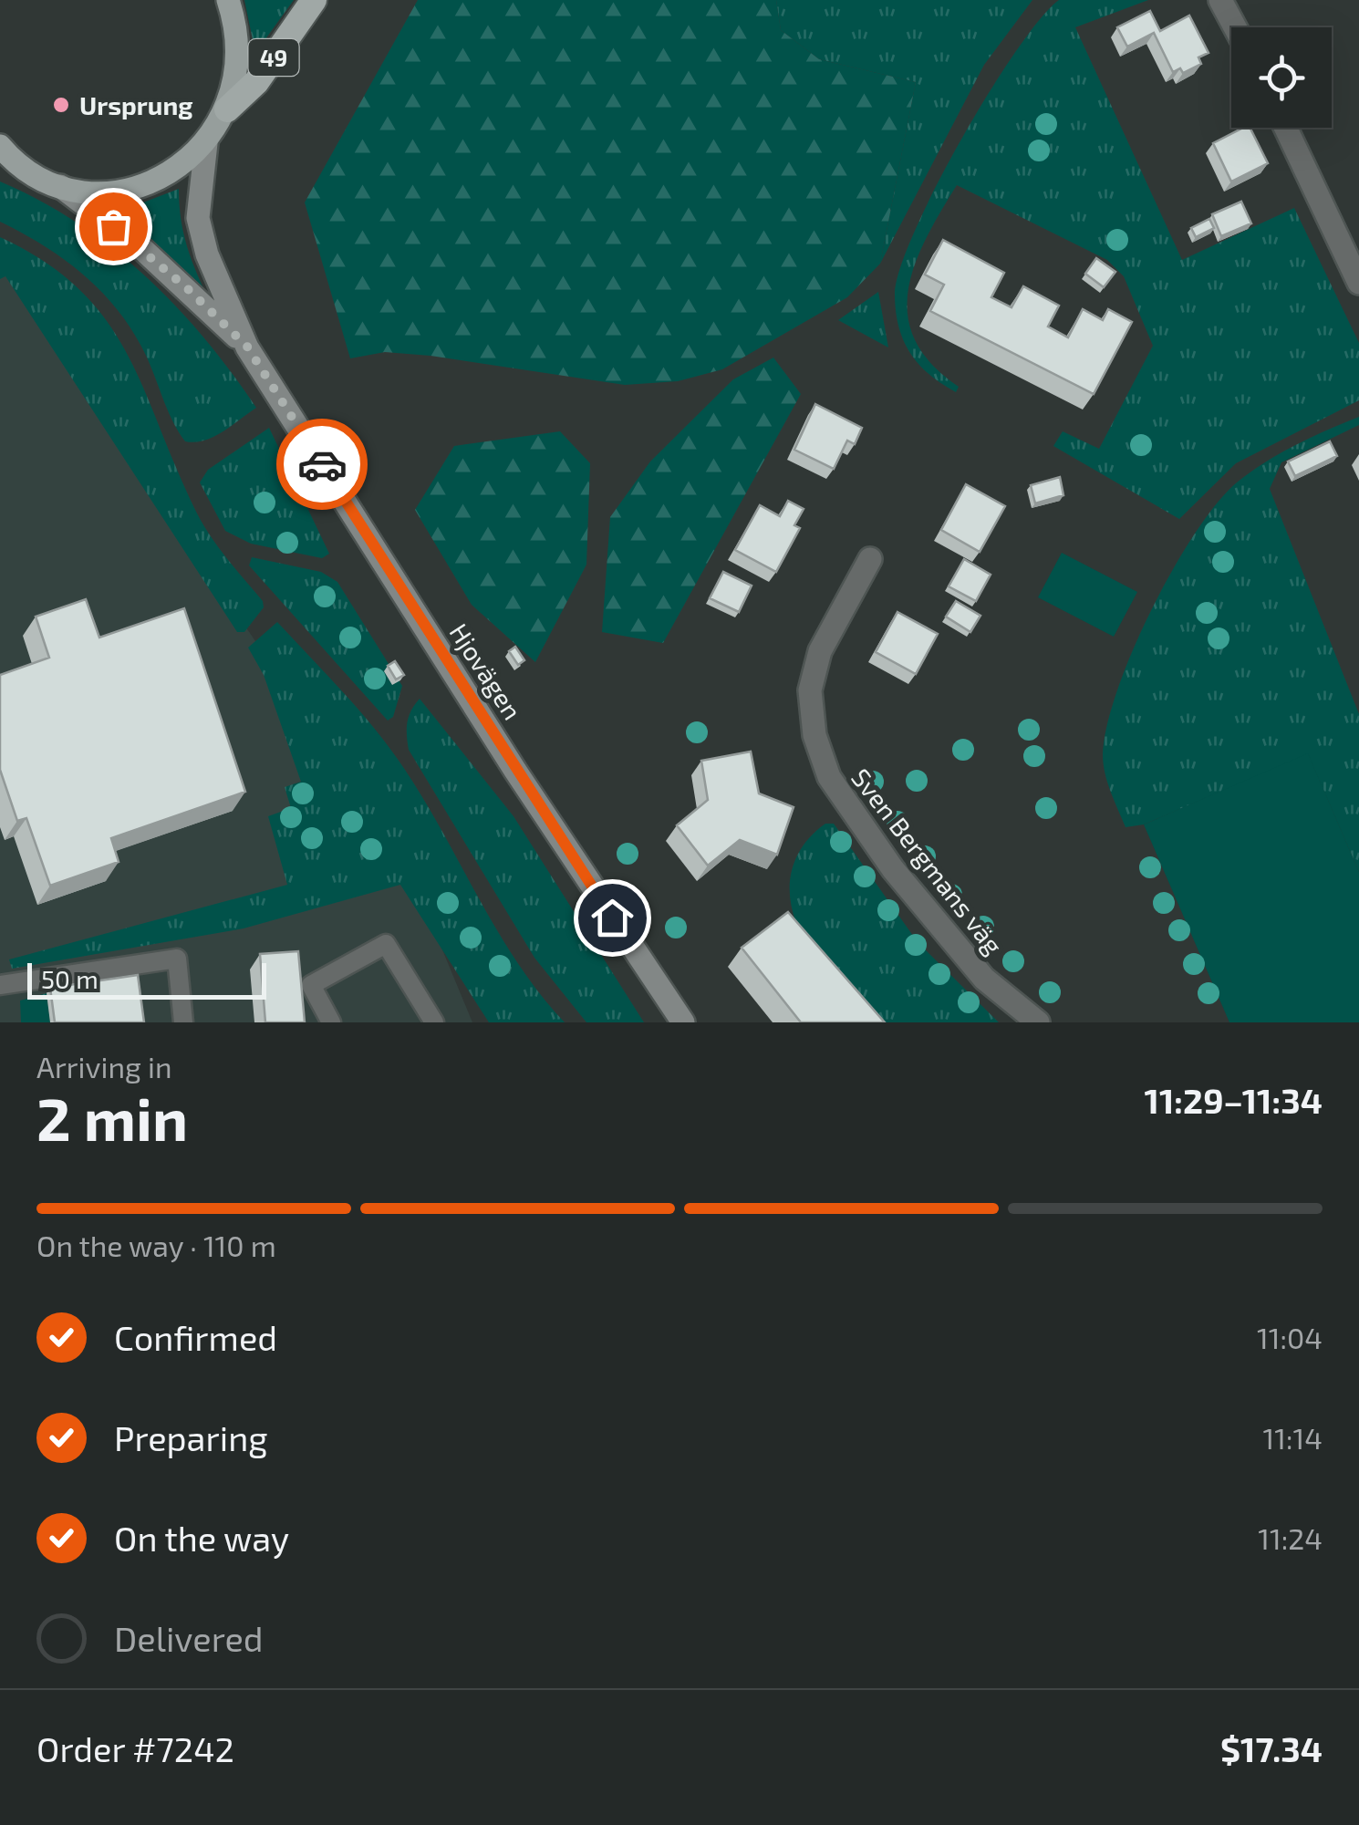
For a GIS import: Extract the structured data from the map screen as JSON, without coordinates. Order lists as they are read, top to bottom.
{
  "streets": {
    "highway": ["49"],
    "main road": ["Hjovägen"],
    "street": ["Sven Bergmans väg"]
  },
  "crossings": [
    ["49", "Hjovägen"]
  ],
  "places": ["Ursprung"],
  "scale_bar": "50 m",
  "page": {
    "scale": "50 m",
    "heading": ["2 min", "Arriving in", "11:29–11:34"],
    "panel": ["Order #7242", "$17.34"],
    "bar": "On the way · 110 m",
    "list": [
      ["Confirmed", "11:04"],
      ["Preparing", "11:14"],
      ["On the way", "11:24"],
      "Delivered"
    ]
  }
}
